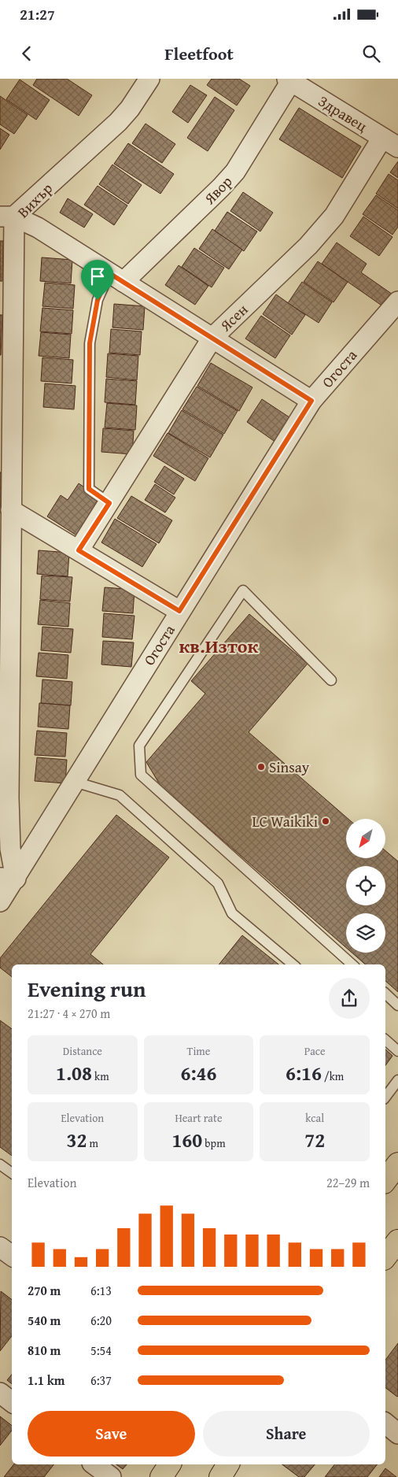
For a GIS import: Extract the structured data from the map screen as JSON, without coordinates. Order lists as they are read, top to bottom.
{
  "streets": {
    "street": [
      "Здравец",
      "Явор",
      "Вихър",
      "Ясен",
      "Огоста"
    ]
  },
  "crossings": [
    ["Здравец", "Явор"],
    ["Здравец", "Ясен"],
    ["Явор", "Ясен"],
    ["Вихър", "Огоста"]
  ],
  "districts": ["кв.Изток"],
  "places": ["Sinsay", "LC Waikiki"],
  "north": "bottom left",
  "page": {
    "status": "21:27",
    "header": "Fleetfoot",
    "heading": ["Evening run", "21:27 · 4 × 270 m"],
    "stats": [
      ["Distance", "1.08 km"],
      ["Time", "6:46"],
      ["Pace", "6:16 /km"],
      ["Elevation", "32 m"],
      ["Heart rate", "160 bpm"],
      ["kcal", "72"]
    ],
    "chart": ["Elevation", "22–29 m"],
    "list": [
      {
        "name": "270 m",
        "note": "6:13"
      },
      {
        "name": "540 m",
        "note": "6:20"
      },
      {
        "name": "810 m",
        "note": "5:54"
      },
      {
        "name": "1.1 km",
        "note": "6:37"
      }
    ],
    "buttons": ["Save", "Share"]
  }
}
